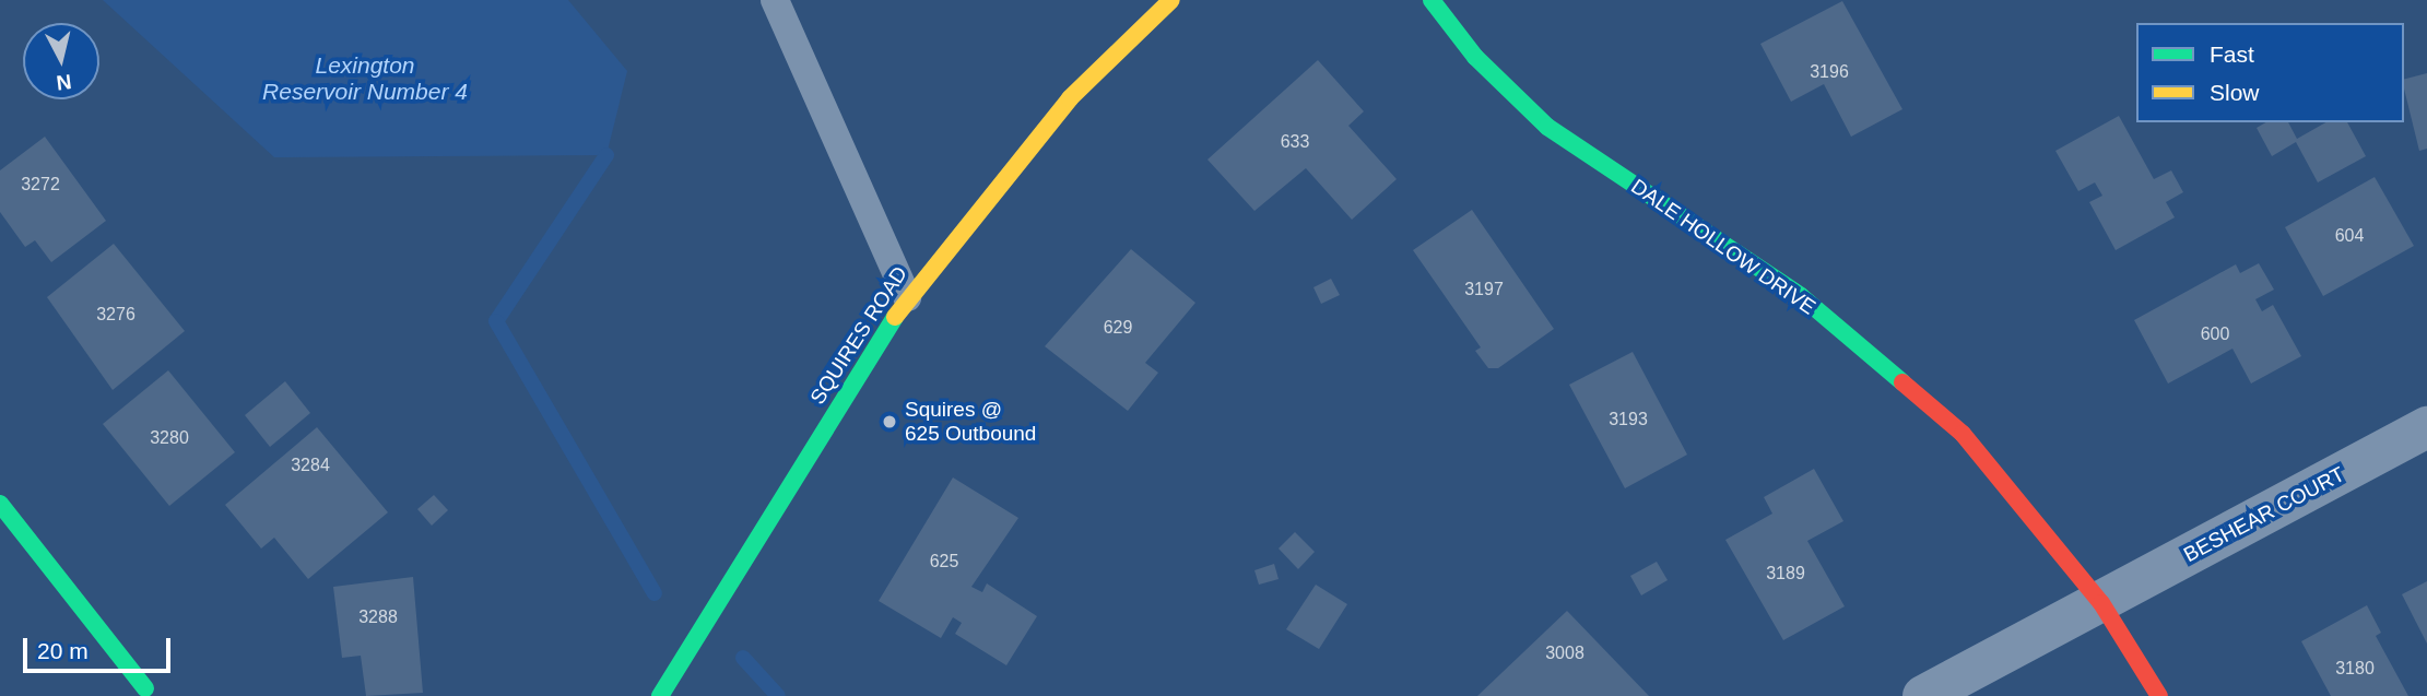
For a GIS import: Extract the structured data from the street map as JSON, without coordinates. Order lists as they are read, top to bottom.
{
  "streets": {
    "street": ["DALE HOLLOW DRIVE", "SQUIRES ROAD", "BESHEAR COURT"]
  },
  "crossings": [
    ["DALE HOLLOW DRIVE", "BESHEAR COURT"]
  ],
  "water": ["Lexington Reservoir Number 4"],
  "places": ["Squires @ 625 Outbound"],
  "house_numbers": [
    "3196",
    "633",
    "3272",
    "604",
    "3197",
    "3276",
    "629",
    "600",
    "3193",
    "3280",
    "3284",
    "625",
    "3189",
    "3288",
    "3008",
    "3180"
  ],
  "legend": ["Fast", "Slow"],
  "scale_bar": "20 m",
  "north": "bottom"
}
